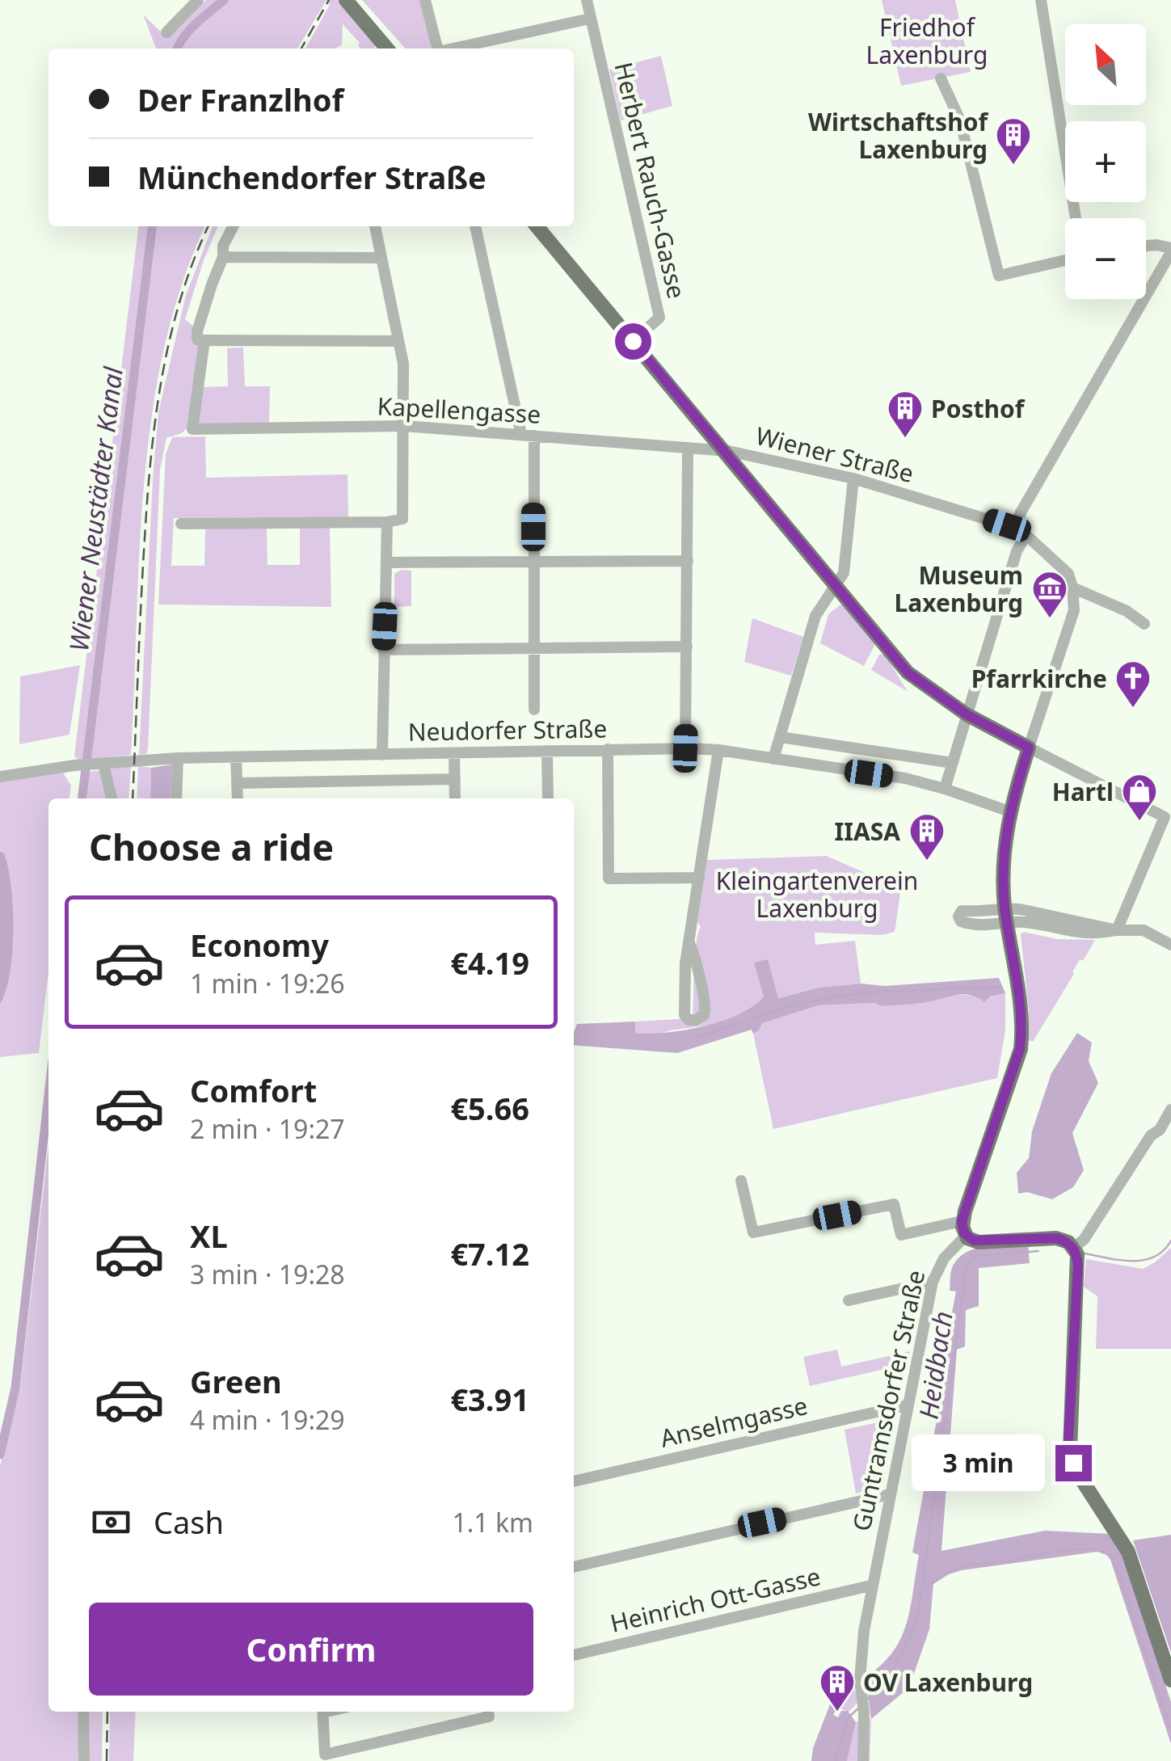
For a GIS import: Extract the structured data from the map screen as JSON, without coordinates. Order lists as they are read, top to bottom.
{
  "streets": {
    "main road": ["Wiener Straße", "Guntramsdorfer Straße"],
    "street": [
      "Herbert Rauch-Gasse",
      "Kapellengasse",
      "Neudorfer Straße",
      "Anselmgasse",
      "Heinrich Ott-Gasse"
    ]
  },
  "crossings": [
    ["Herbert Rauch-Gasse", "Wiener Straße"],
    ["Kapellengasse", "Wiener Straße"],
    ["Neudorfer Straße", "Guntramsdorfer Straße"],
    ["Guntramsdorfer Straße", "Anselmgasse"],
    ["Guntramsdorfer Straße", "Heinrich Ott-Gasse"]
  ],
  "water": ["Wiener Neustädter Kanal", "Heidbach"],
  "parks": ["Friedhof Laxenburg", "Kleingartenverein Laxenburg"],
  "places": {
    "building": [
      "Wirtschaftshof Laxenburg",
      "Posthof",
      "IIASA",
      "OV Laxenburg"
    ],
    "museum": ["Museum Laxenburg"],
    "church": ["Pfarrkirche"],
    "shop": ["Hartl"]
  },
  "north": "top left",
  "page": {
    "map_buttons": ["+", "−"],
    "banner": ["Der Franzlhof", "Münchendorfer Straße"],
    "heading": "Choose a ride",
    "list": [
      {
        "name": "Economy",
        "note": "1 min · 19:26",
        "value": "€4.19"
      },
      {
        "name": "Comfort",
        "note": "2 min · 19:27",
        "value": "€5.66"
      },
      {
        "name": "XL",
        "note": "3 min · 19:28",
        "value": "€7.12"
      },
      {
        "name": "Green",
        "note": "4 min · 19:29",
        "value": "€3.91"
      }
    ],
    "bubble": "3 min",
    "pay": ["Cash", "1.1 km"],
    "buttons": "Confirm"
  }
}
